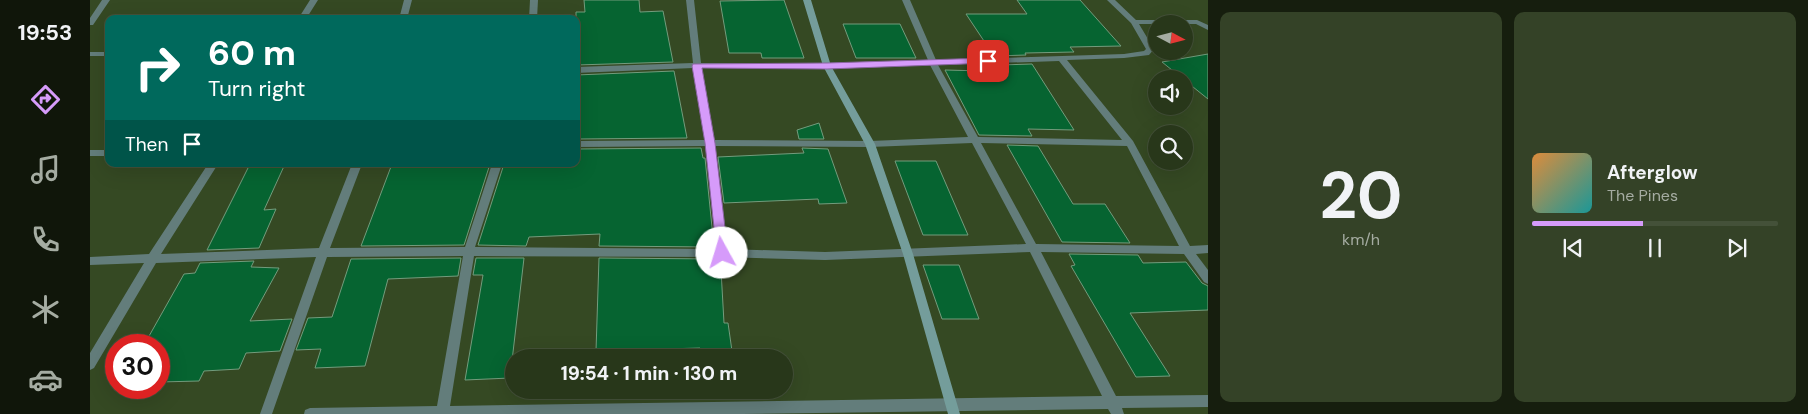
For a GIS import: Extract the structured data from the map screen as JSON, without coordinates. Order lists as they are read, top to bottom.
{
  "north": "right",
  "page": {
    "tabs": "19:53",
    "tile": ["20", "km/h"],
    "turn": ["60 m", "Turn right"],
    "then": "Then",
    "song": ["Afterglow", "The Pines"],
    "limit": "30",
    "trip": "19:54 · 1 min · 130 m"
  }
}
